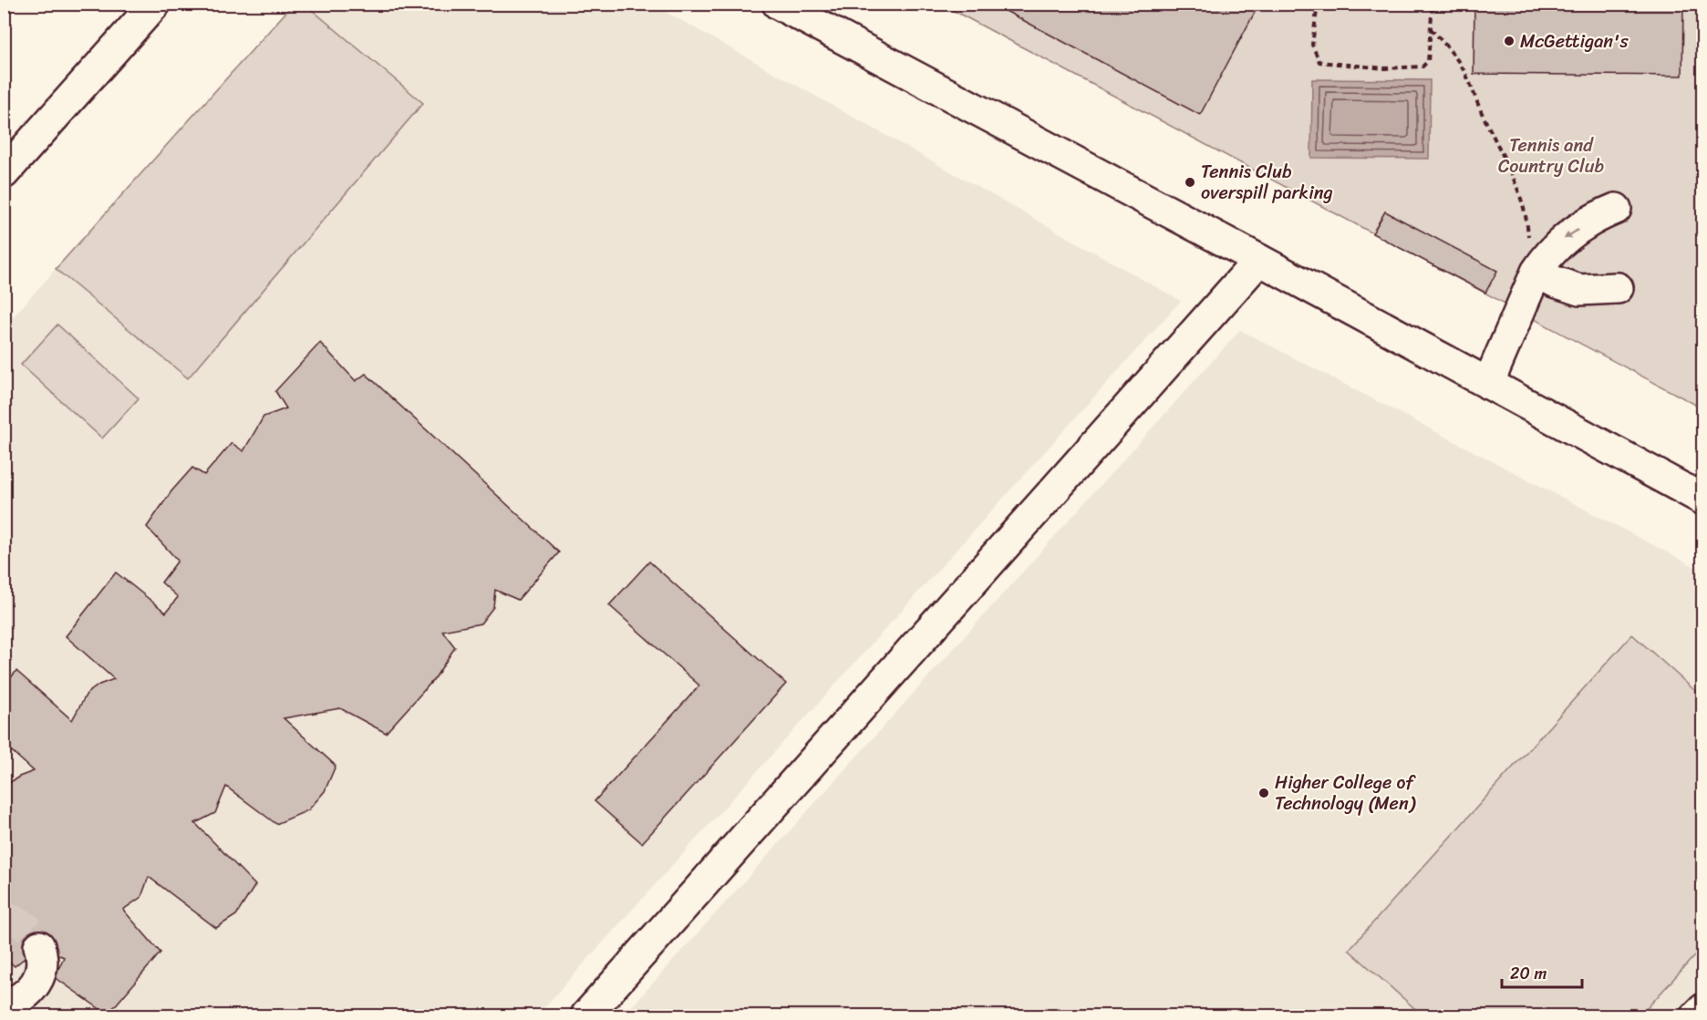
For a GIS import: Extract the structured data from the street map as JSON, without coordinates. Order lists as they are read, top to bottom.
{
  "parks": ["Tennis and Country Club"],
  "places": ["McGettigan's", "Tennis Club overspill parking", "Higher College of Technology (Men)"],
  "scale_bar": "20 m"
}
